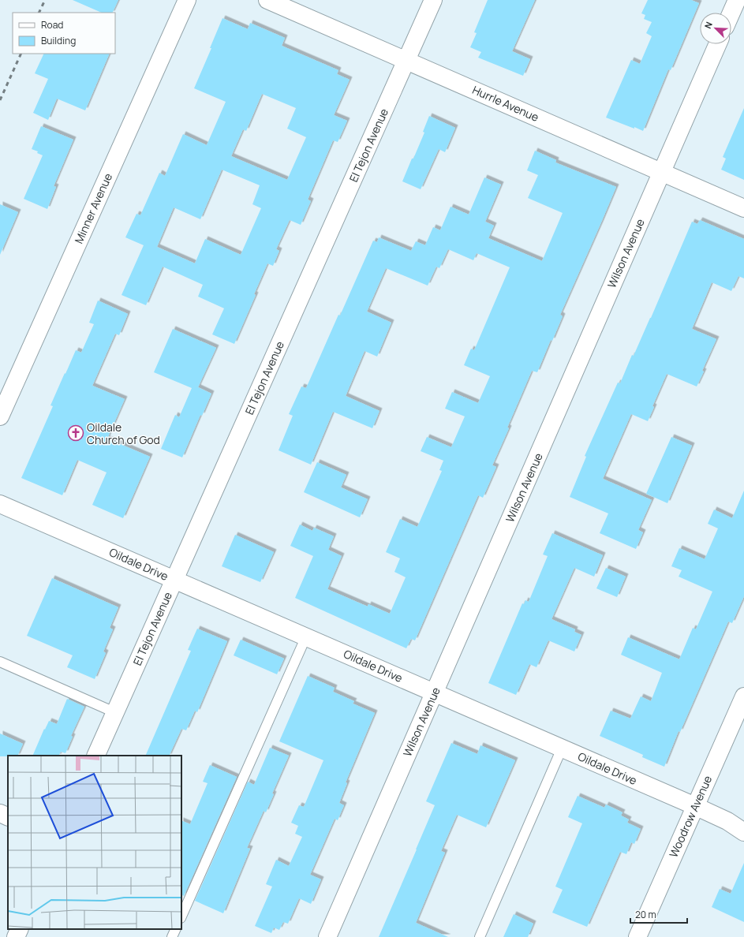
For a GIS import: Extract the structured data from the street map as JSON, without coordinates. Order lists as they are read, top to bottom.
{
  "streets": {
    "street": [
      "Hurrle Avenue",
      "El Tejon Avenue",
      "Minner Avenue",
      "Wilson Avenue",
      "Oildale Drive",
      "Woodrow Avenue"
    ]
  },
  "crossings": [
    ["Hurrle Avenue", "El Tejon Avenue"],
    ["Hurrle Avenue", "Wilson Avenue"],
    ["El Tejon Avenue", "Oildale Drive"],
    ["Wilson Avenue", "Oildale Drive"],
    ["Oildale Drive", "Woodrow Avenue"]
  ],
  "places": {
    "church": ["Oildale Church of God"]
  },
  "legend": ["Road", "Building"],
  "scale_bar": "20 m",
  "north": "top left"
}
